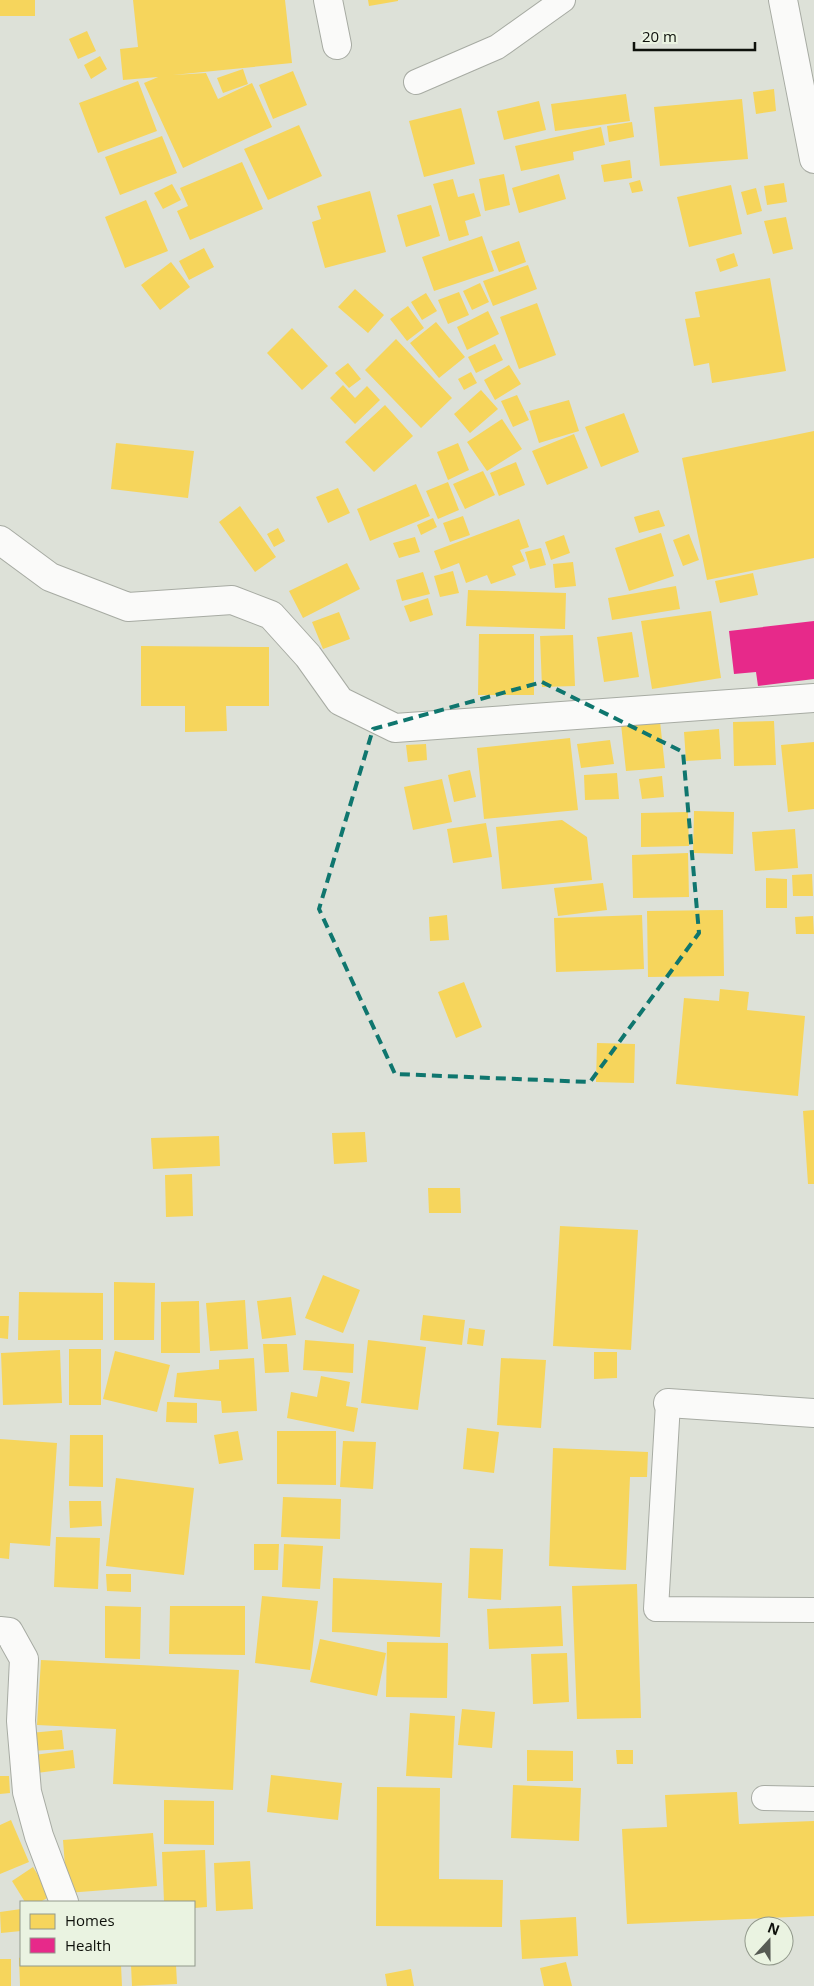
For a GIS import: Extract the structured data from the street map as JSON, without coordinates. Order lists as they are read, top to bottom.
{
  "legend": ["Homes", "Health"],
  "scale_bar": "20 m",
  "north": "top"
}
